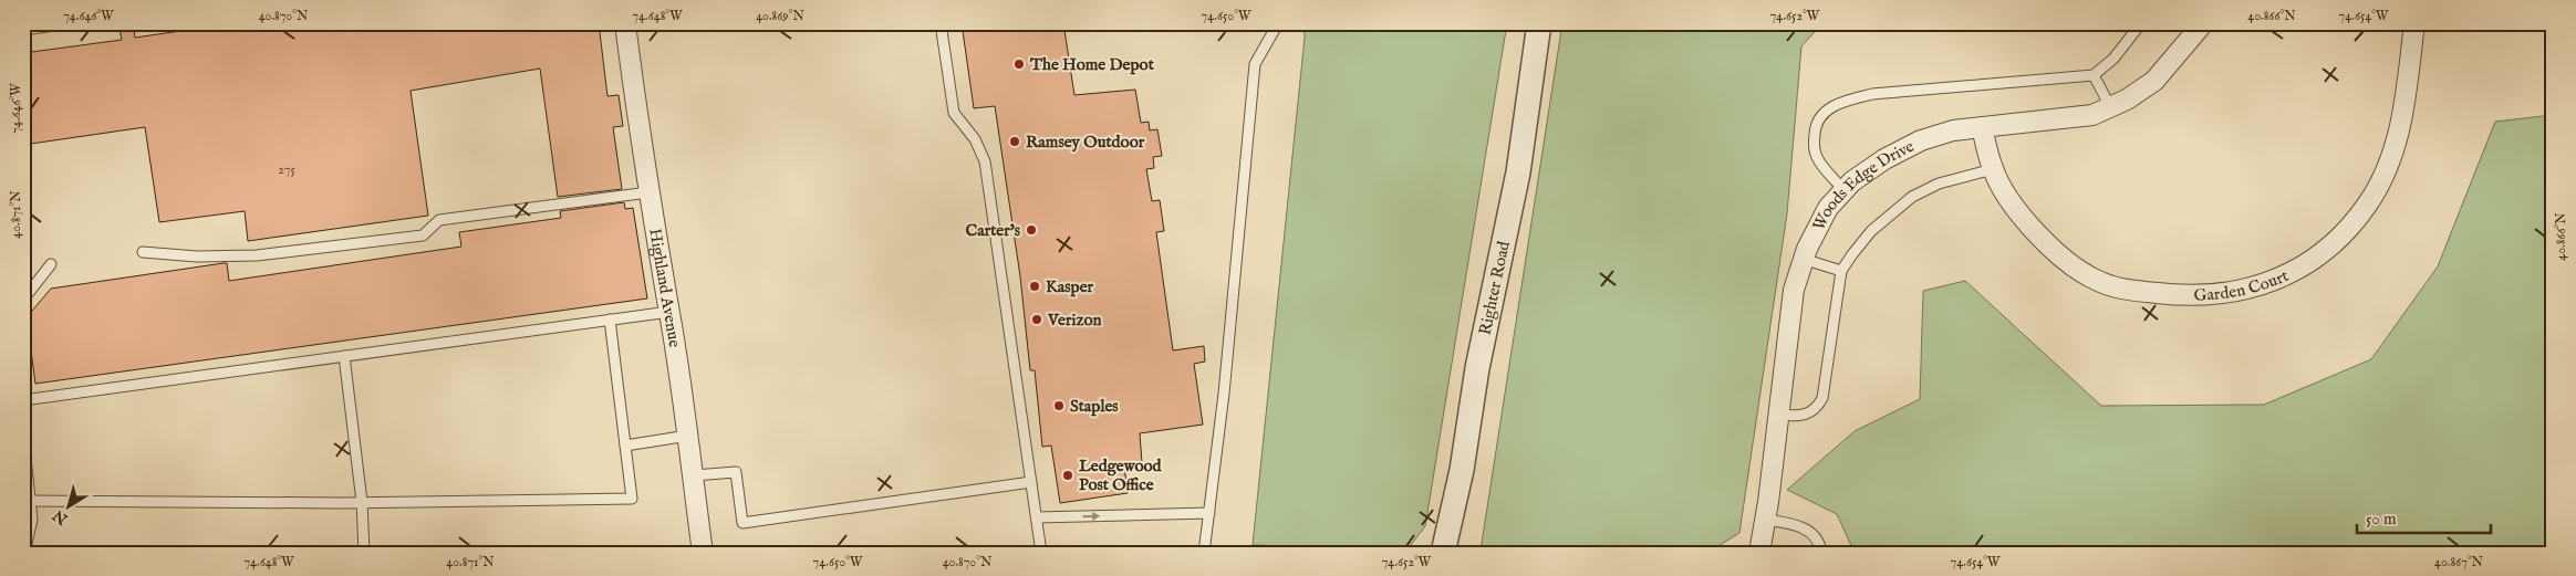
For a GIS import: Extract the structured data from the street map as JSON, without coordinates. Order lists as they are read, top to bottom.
{
  "streets": {
    "street": [
      "Woods Edge Drive",
      "Garden Court",
      "Highland Avenue",
      "Righter Road"
    ]
  },
  "crossings": [
    ["Woods Edge Drive", "Garden Court"]
  ],
  "places": [
    "The Home Depot",
    "Ramsey Outdoor",
    "Carter's",
    "Kasper",
    "Verizon",
    "Staples",
    "Ledgewood Post Office"
  ],
  "house_numbers": ["275"],
  "scale_bar": "50 m",
  "north": "bottom left",
  "coordinates": [
    "74.646°W",
    "40.870°N",
    "74.648°W",
    "40.869°N",
    "74.650°W",
    "74.652°W",
    "40.866°N",
    "74.654°W",
    "40.871°N",
    "40.867°N"
  ]
}
